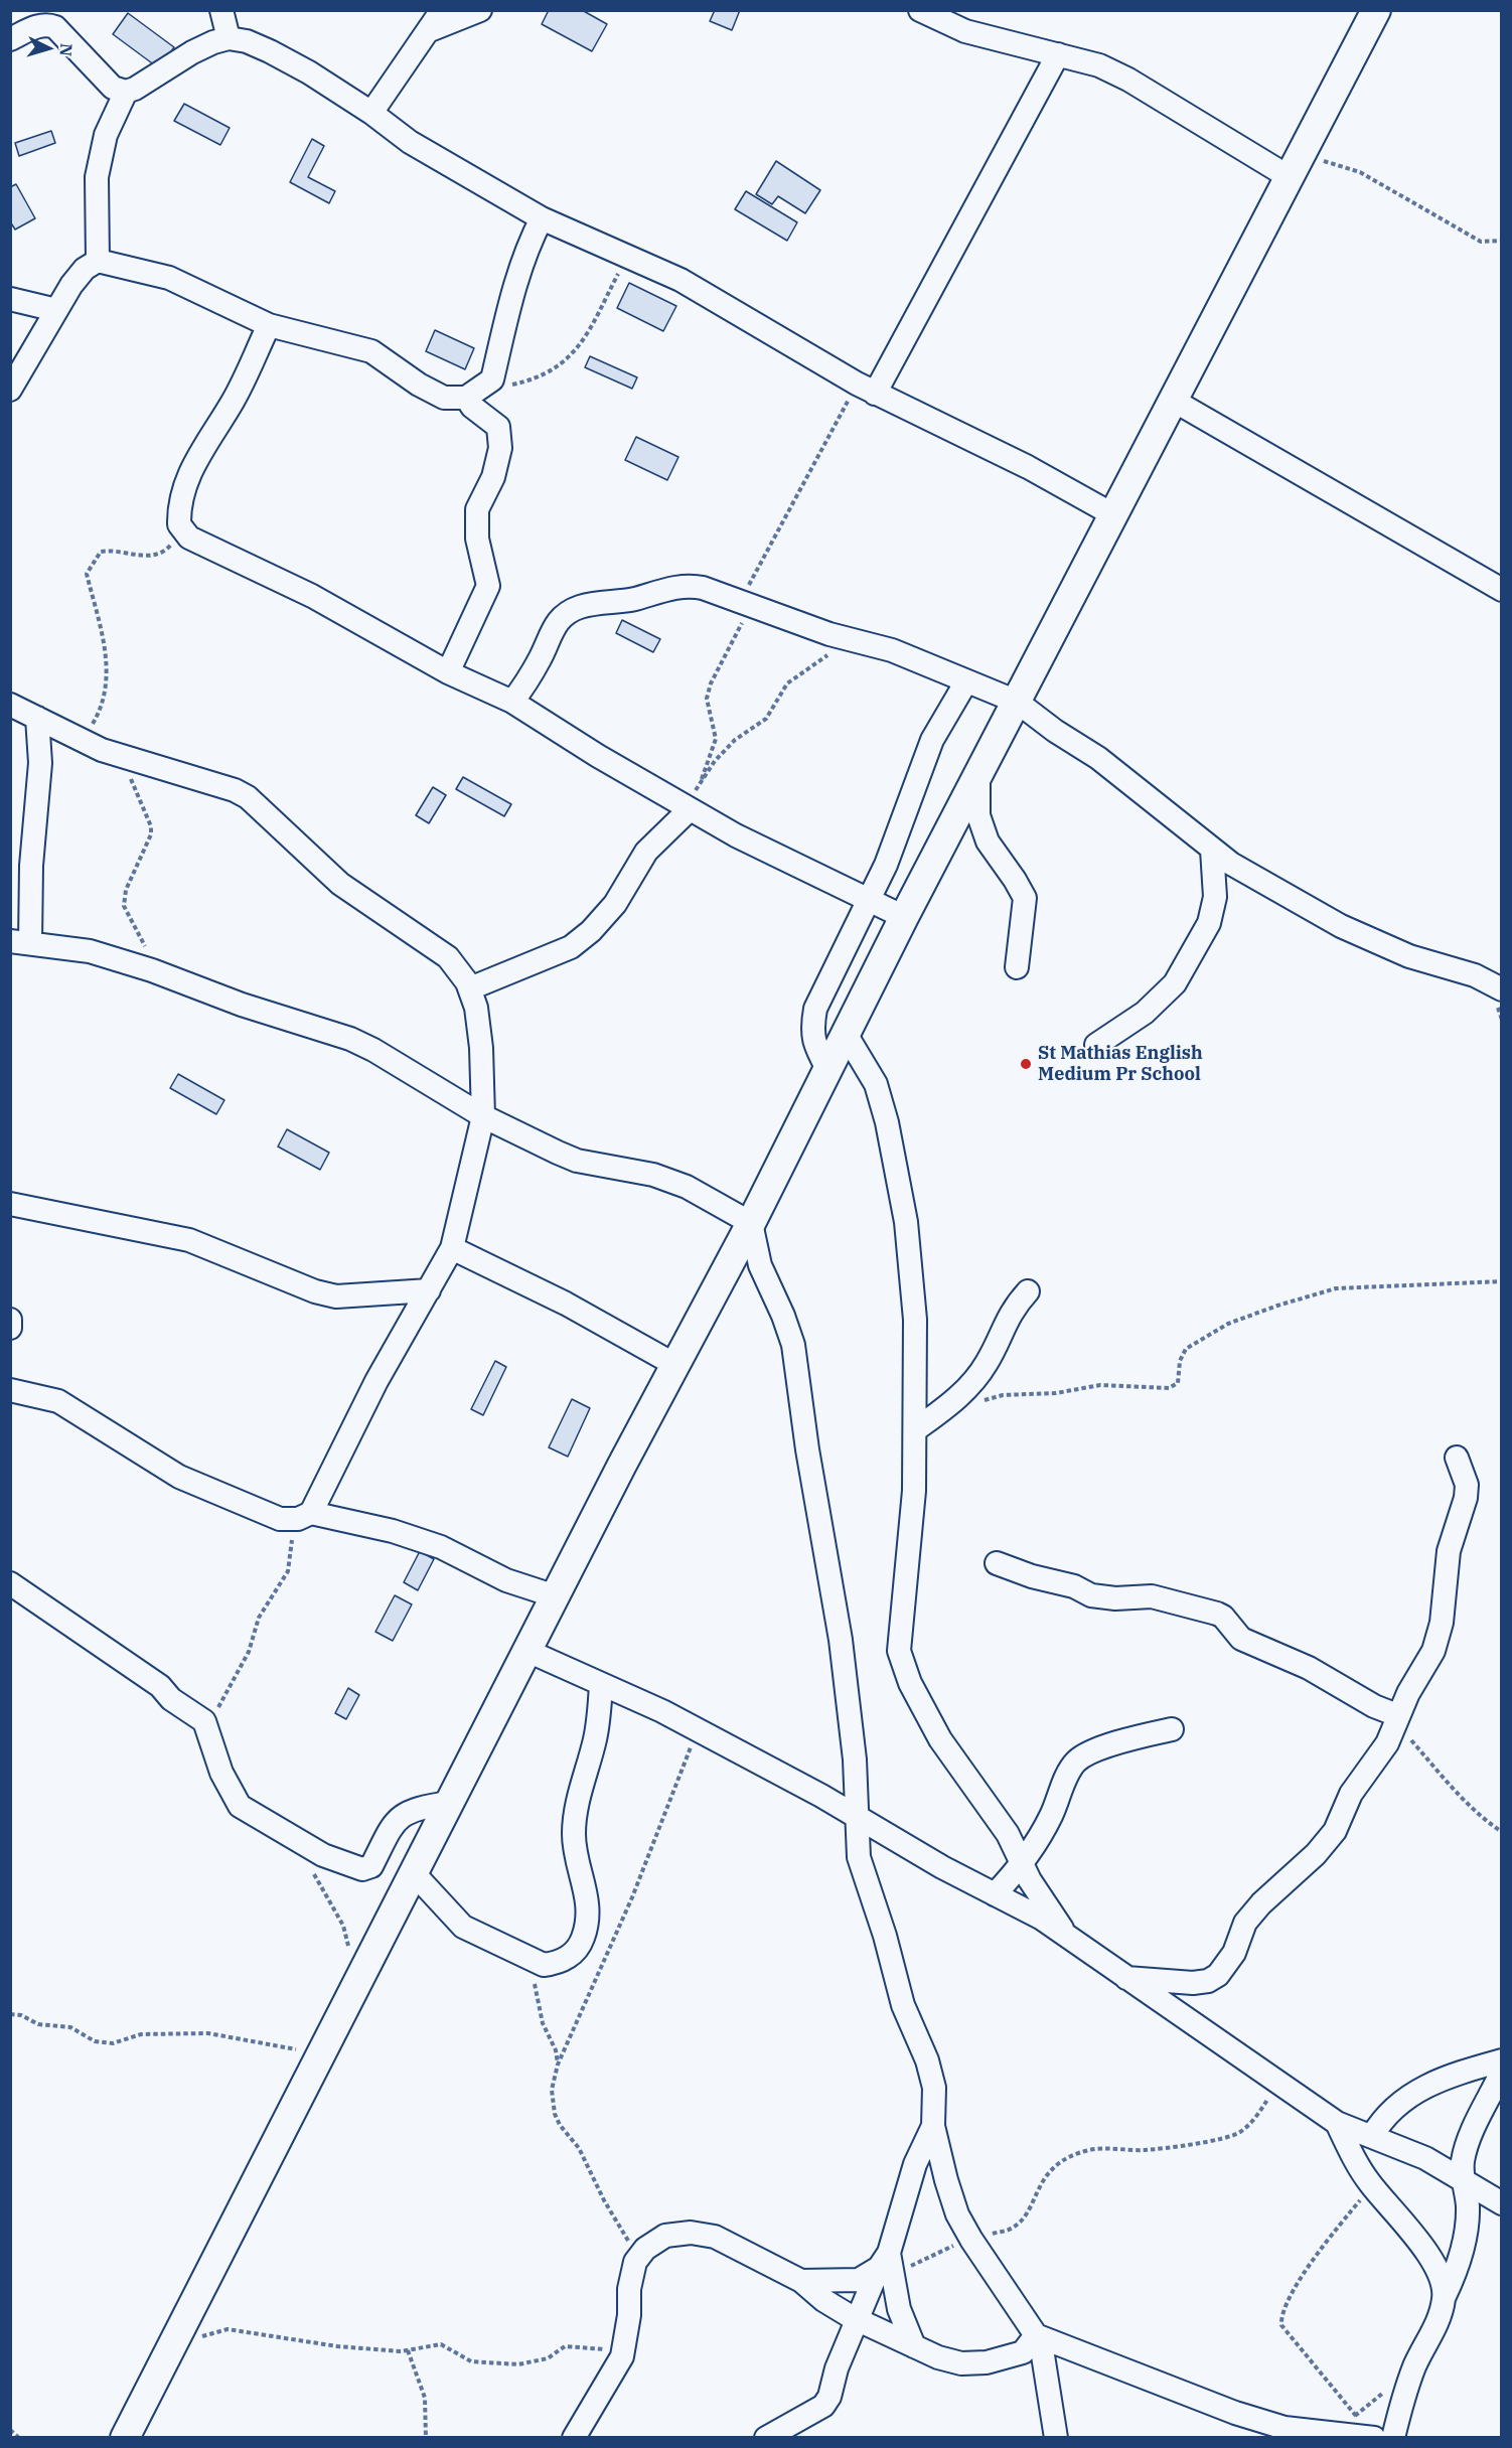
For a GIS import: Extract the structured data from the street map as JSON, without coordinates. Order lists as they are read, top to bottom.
{
  "places": ["St Mathias English Medium Pr School"],
  "north": "right"
}
